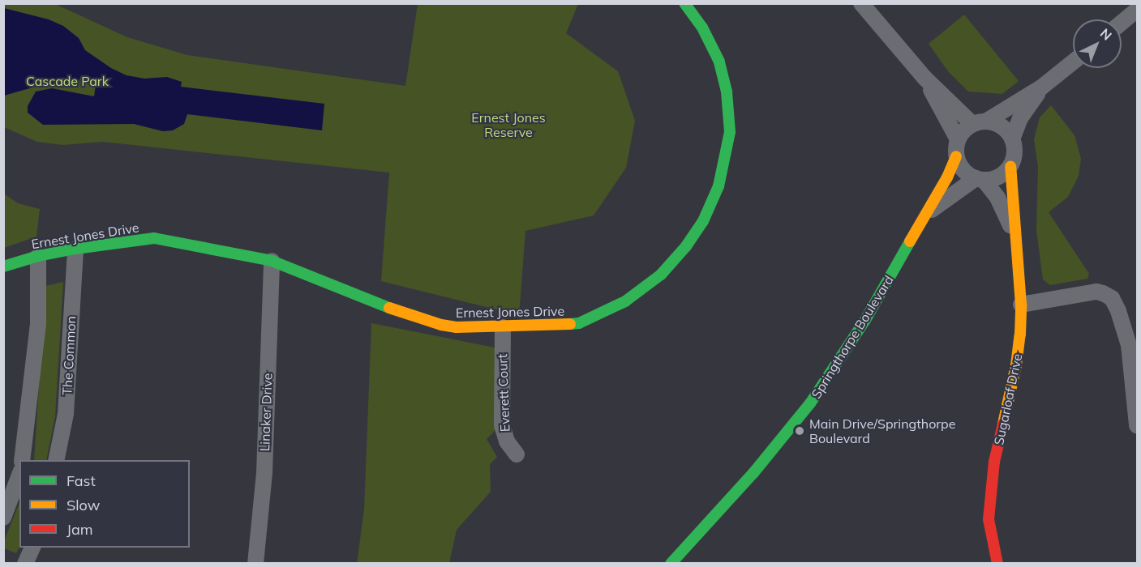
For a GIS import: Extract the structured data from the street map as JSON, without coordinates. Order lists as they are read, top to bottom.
{
  "streets": {
    "street": [
      "Ernest Jones Drive",
      "Springthorpe Boulevard",
      "The Common",
      "Everett Court",
      "Sugarloaf Drive",
      "Linaker Drive"
    ]
  },
  "crossings": [
    ["Ernest Jones Drive", "The Common"],
    ["Ernest Jones Drive", "Everett Court"],
    ["Ernest Jones Drive", "Linaker Drive"],
    ["Springthorpe Boulevard", "Sugarloaf Drive"]
  ],
  "parks": ["Cascade Park", "Ernest Jones Reserve"],
  "places": ["Main Drive/Springthorpe Boulevard"],
  "legend": ["Fast", "Slow", "Jam"],
  "north": "top right"
}
